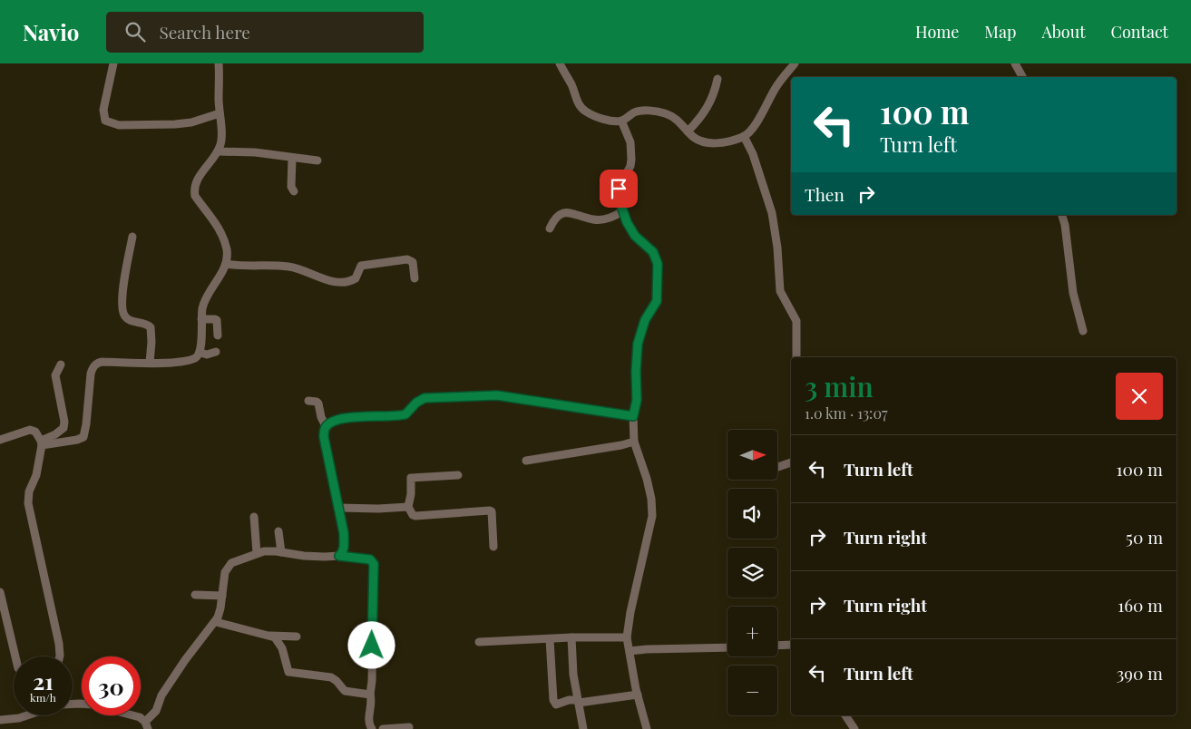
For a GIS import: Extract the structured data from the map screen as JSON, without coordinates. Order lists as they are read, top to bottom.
{
  "north": "right",
  "page": {
    "header": "Navio",
    "search": "Search here",
    "nav": [
      "Home",
      "Map",
      "About",
      "Contact"
    ],
    "turn": ["100 m", "Turn left"],
    "then": "Then",
    "heading": ["3 min", "1.0 km · 13:07"],
    "map_buttons": ["+", "−"],
    "list": [
      {
        "name": "Turn left",
        "value": "100 m"
      },
      {
        "name": "Turn right",
        "value": "50 m"
      },
      {
        "name": "Turn right",
        "value": "160 m"
      },
      {
        "name": "Turn left",
        "value": "390 m"
      }
    ],
    "speed": "21 km/h",
    "limit": "30"
  }
}
